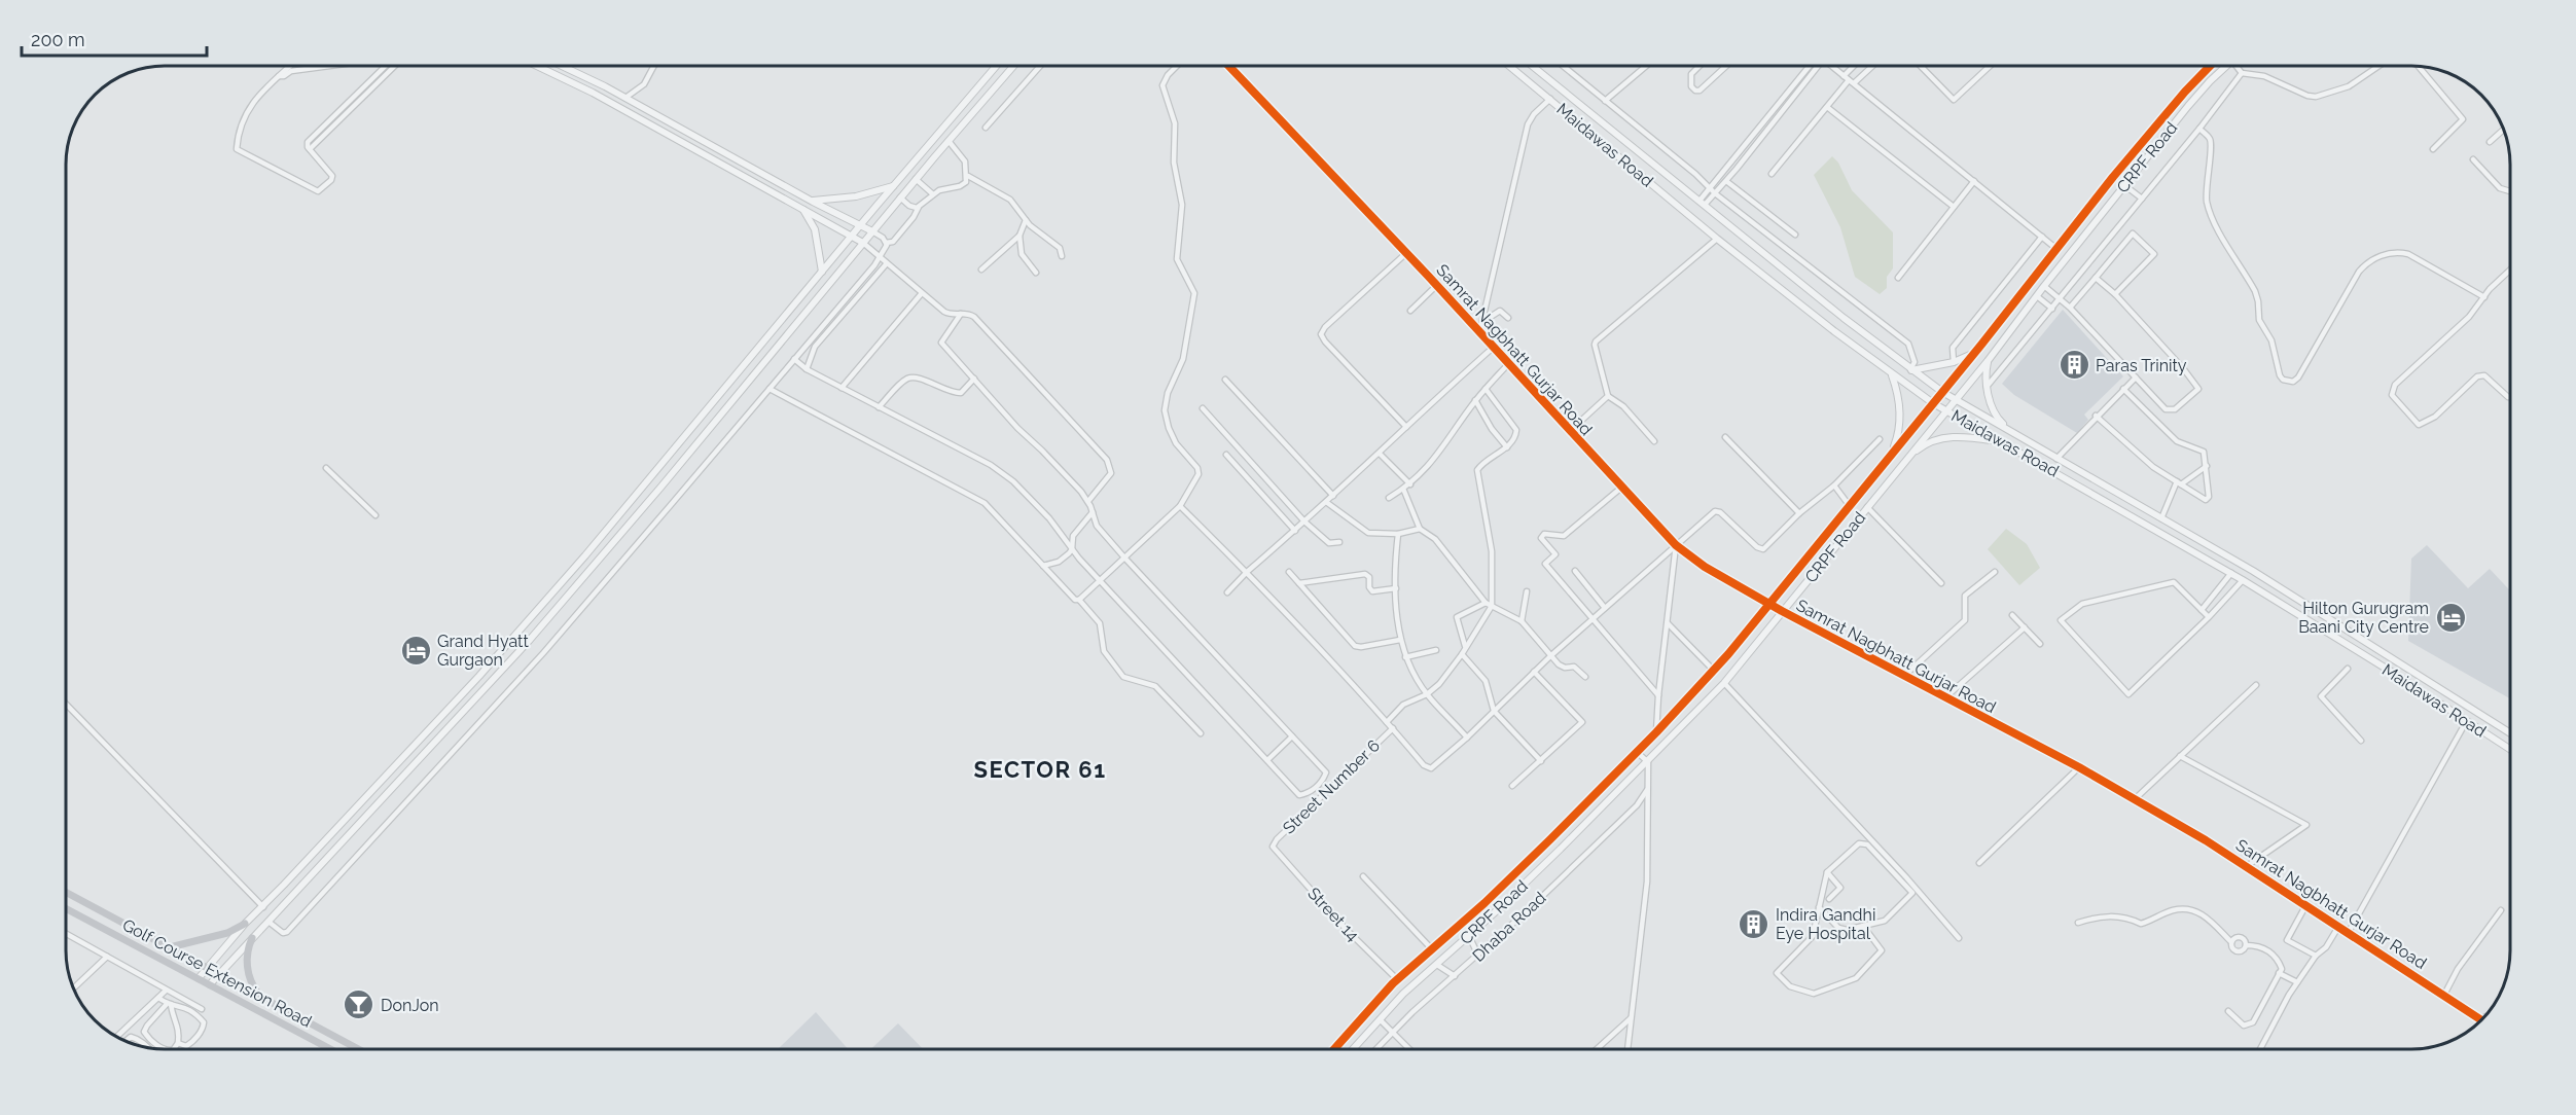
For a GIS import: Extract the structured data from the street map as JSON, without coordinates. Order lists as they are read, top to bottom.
{
  "streets": {
    "main road": ["Golf Course Extension Road"],
    "street": [
      "Maidawas Road",
      "CRPF Road",
      "Samrat Nagbhatt Gurjar Road",
      "Street Number 6",
      "Street 14",
      "Dhaba Road"
    ]
  },
  "crossings": [
    ["Maidawas Road", "CRPF Road"],
    ["CRPF Road", "Samrat Nagbhatt Gurjar Road"],
    ["Street Number 6", "Street 14"]
  ],
  "districts": ["SECTOR 61"],
  "places": {
    "building": ["Paras Trinity", "Indira Gandhi Eye Hospital"],
    "hotel": ["Hilton Gurugram Baani City Centre", "Grand Hyatt Gurgaon"],
    "bar": ["DonJon"]
  },
  "scale_bar": "200 m"
}
